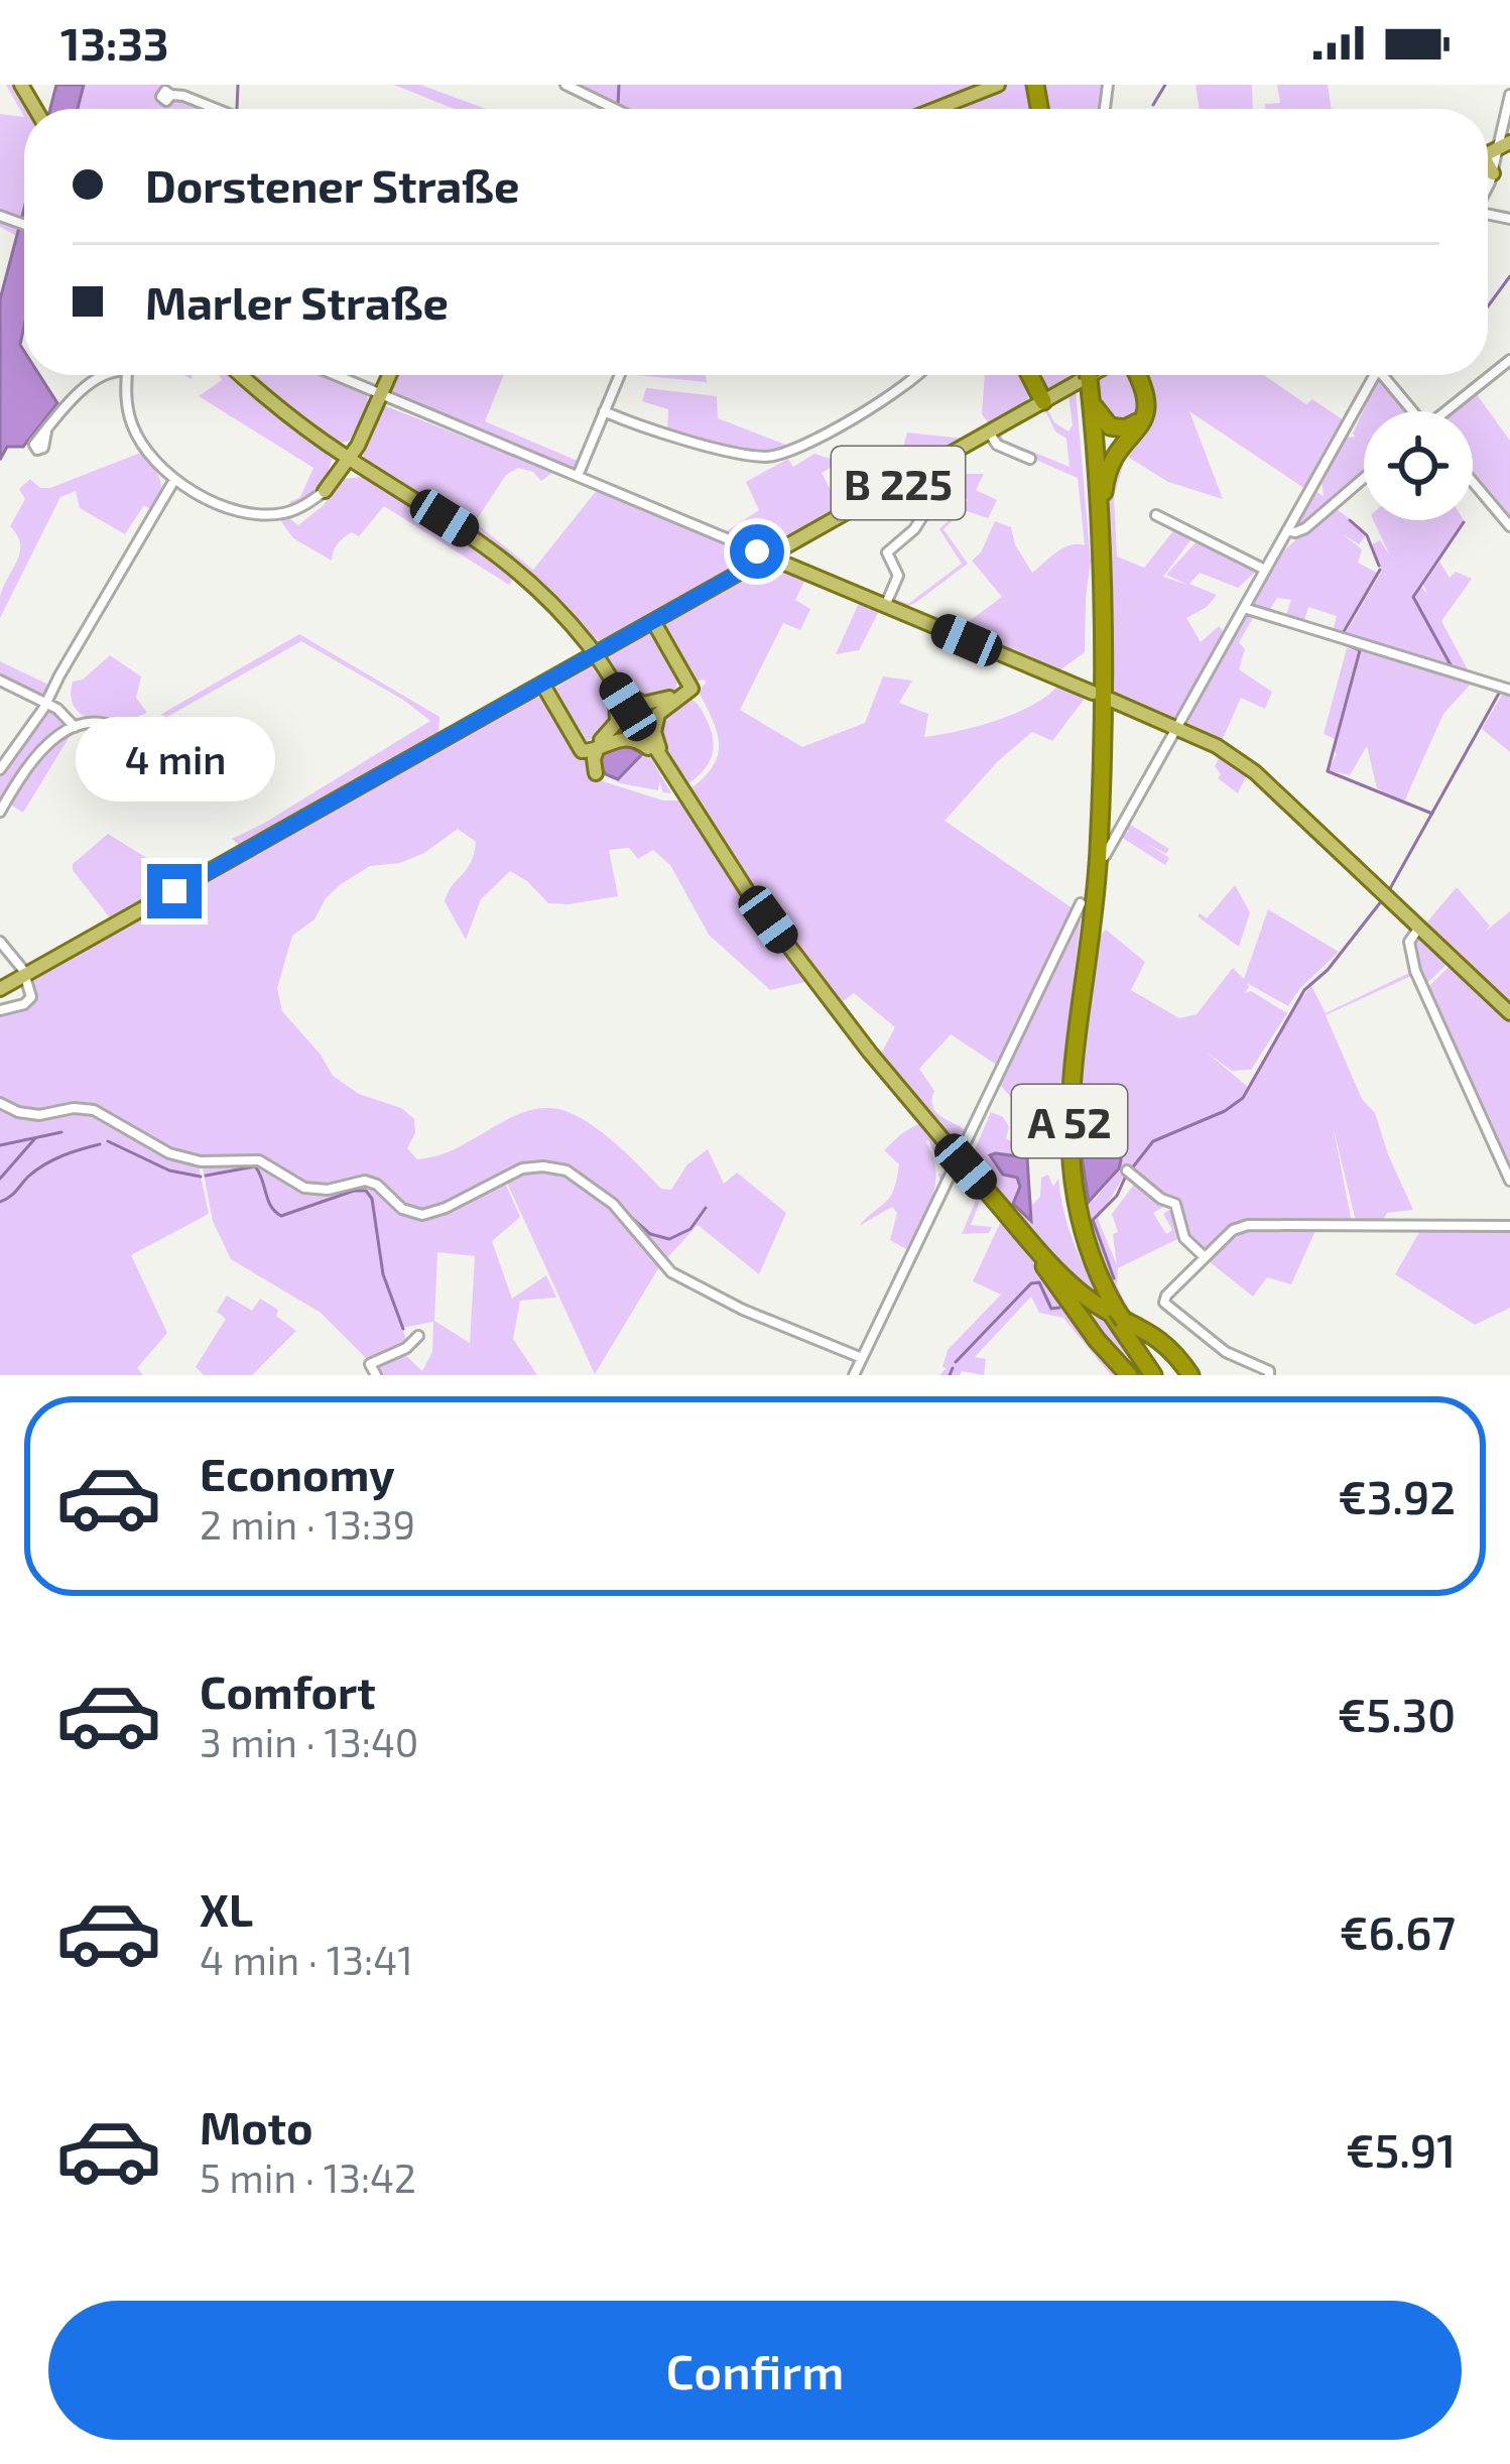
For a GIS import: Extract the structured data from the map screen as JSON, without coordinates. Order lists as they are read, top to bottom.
{
  "streets": {
    "highway": ["A 52"],
    "main road": ["B 225"]
  },
  "page": {
    "status": "13:33",
    "banner": ["Dorstener Straße", "Marler Straße"],
    "bubble": "4 min",
    "list": [
      {
        "name": "Economy",
        "note": "2 min · 13:39",
        "value": "€3.92"
      },
      {
        "name": "Comfort",
        "note": "3 min · 13:40",
        "value": "€5.30"
      },
      {
        "name": "XL",
        "note": "4 min · 13:41",
        "value": "€6.67"
      },
      {
        "name": "Moto",
        "note": "5 min · 13:42",
        "value": "€5.91"
      }
    ],
    "buttons": "Confirm"
  }
}
